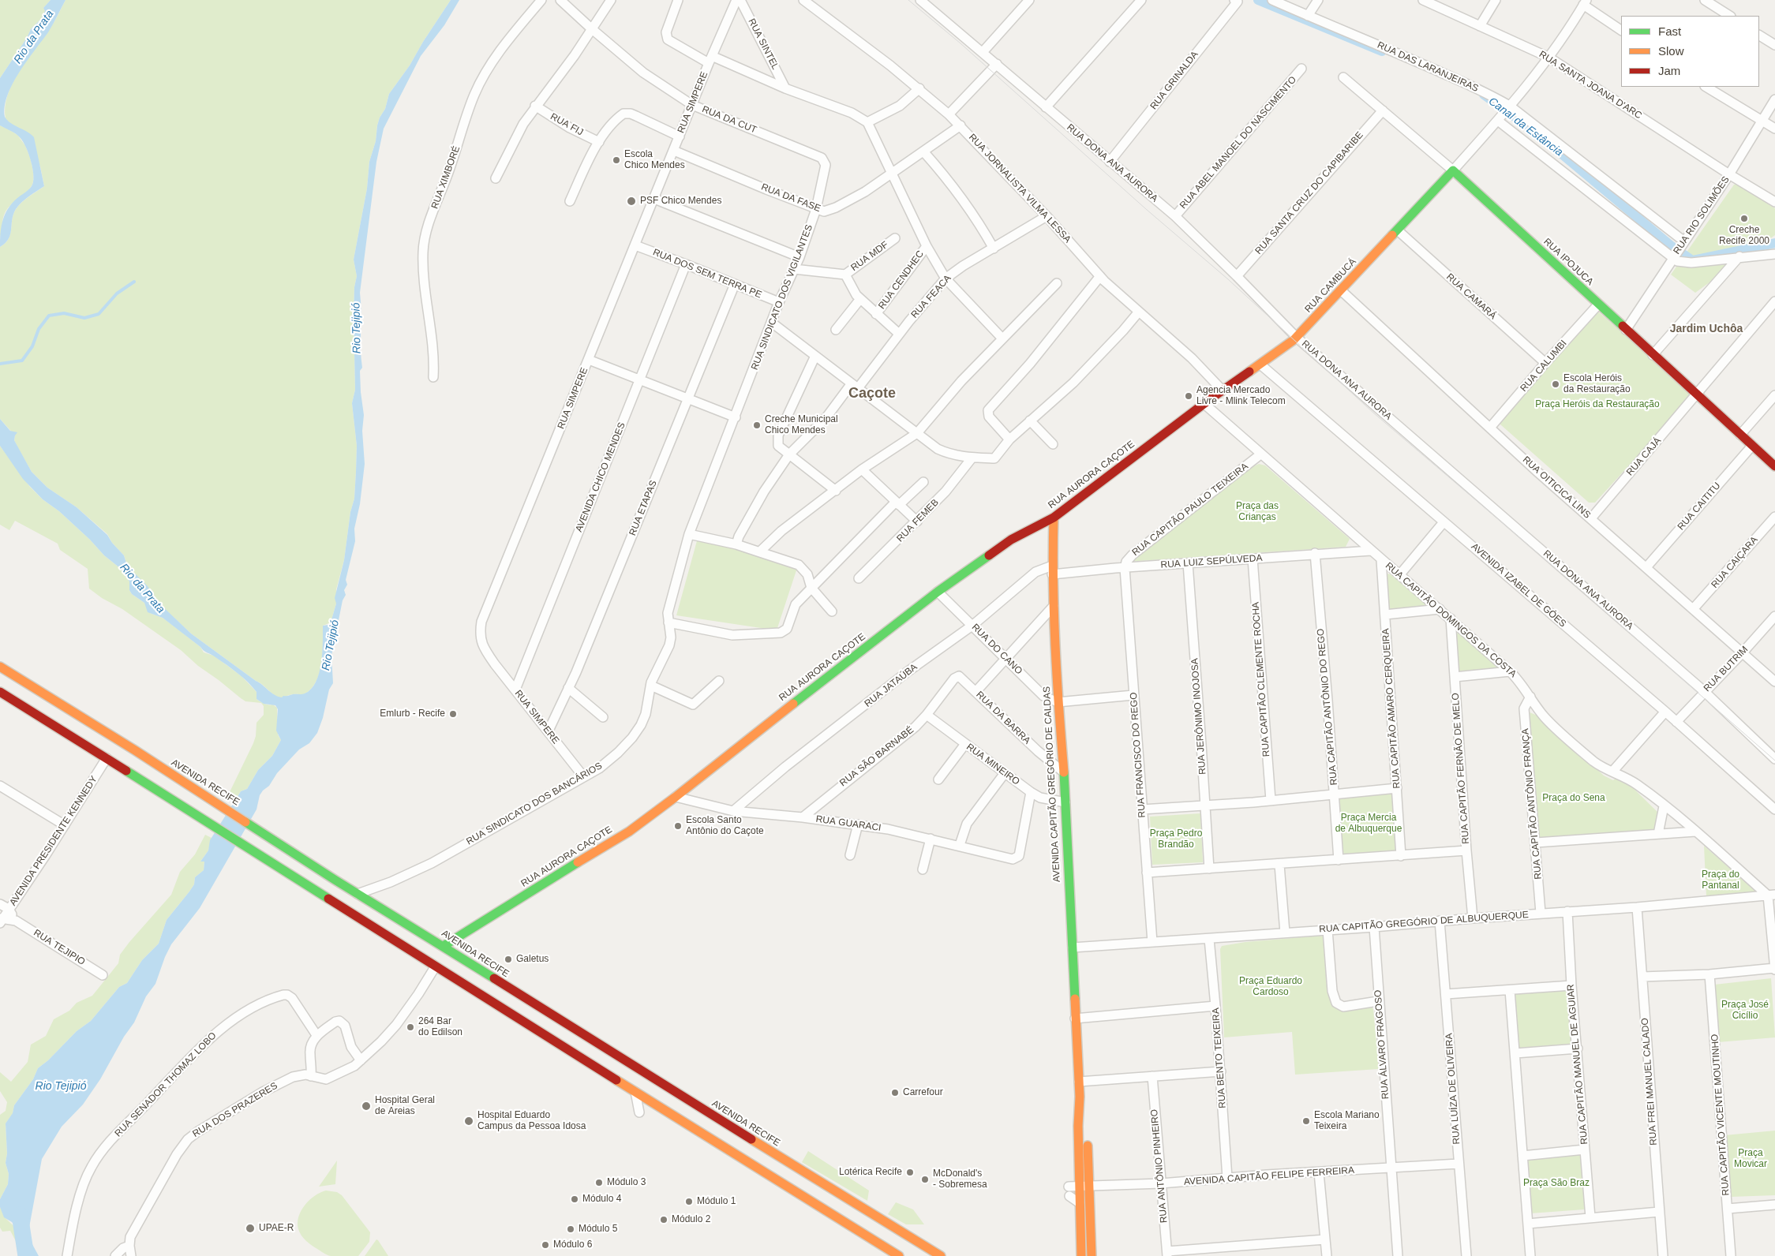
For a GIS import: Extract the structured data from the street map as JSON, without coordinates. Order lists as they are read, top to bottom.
{
  "streets": {
    "main road": [
      "RUA IPOJUCA",
      "RUA CAMBUCÁ",
      "RUA AURORA CAÇOTE",
      "AVENIDA RECIFE",
      "AVENIDA CAPITÃO GREGÓRIO DE CALDAS"
    ],
    "street": [
      "RUA SINTEL",
      "RUA DAS LARANJEIRAS",
      "RUA GRINALDA",
      "RUA SANTA JOANA D'ARC",
      "RUA SIMPERE",
      "RUA DA CUT",
      "RUA FIJ",
      "RUA ABEL MANOEL DO NASCIMENTO",
      "RUA DONA ANA AURORA",
      "RUA XIMBORÉ",
      "RUA JORNALISTA VILMA LESSA",
      "RUA SANTA CRUZ DO CAPIBARIBE",
      "RUA DA FASE",
      "RUA RIO SOLIMÕES",
      "RUA MDF",
      "RUA DOS SEM TERRA PE",
      "RUA CENDHEC",
      "RUA FEACA",
      "RUA CAMARÁ",
      "RUA SINDICATO DOS VIGILANTES",
      "RUA CALUMBI",
      "RUA CAJÁ",
      "AVENIDA CHICO MENDES",
      "RUA OITICICA LINS",
      "RUA CAITITU",
      "RUA ETAPAS",
      "RUA CAPITÃO PAULO TEIXEIRA",
      "RUA FEMEB",
      "RUA LUIZ SEPÚLVEDA",
      "RUA CAIÇARA",
      "AVENIDA IZABEL DE GÓES",
      "RUA CAPITÃO DOMINGOS DA COSTA",
      "RUA DO CANO",
      "RUA BUTRIM",
      "RUA CAPITÃO CLEMENTE ROCHA",
      "RUA JATAÚBA",
      "RUA CAPITÃO ANTÔNIO DO REGO",
      "RUA CAPITÃO AMARO CERQUEIRA",
      "RUA JERÔNIMO INOJOSA",
      "RUA DA BARRA",
      "RUA FRANCISCO DO REGO",
      "RUA SÃO BARNABÉ",
      "RUA MINEIRO",
      "RUA CAPITÃO FERNÃO DE MELO",
      "RUA SINDICATO DOS BANCÁRIOS",
      "RUA CAPITÃO ANTÔNIO FRANÇA",
      "RUA GUARACI",
      "AVENIDA PRESIDENTE KENNEDY",
      "RUA CAPITÃO GREGÓRIO DE ALBUQUERQUE",
      "RUA TEJIPIO",
      "RUA ÁLVARO FRAGOSO",
      "RUA BENTO TEIXEIRA",
      "RUA CAPITÃO MANUEL DE AGUIAR",
      "RUA FREI MANUEL CALADO",
      "RUA SENADOR THOMAZ LOBO",
      "RUA LUÍZA DE OLIVEIRA",
      "RUA DOS PRAZERES",
      "RUA CAPITÃO VICENTE MOUTINHO",
      "RUA ANTÔNIO PINHEIRO",
      "AVENIDA CAPITÃO FELIPE FERREIRA"
    ]
  },
  "crossings": [
    ["RUA DAS LARANJEIRAS", "RUA RIO SOLIMÕES"],
    ["RUA GRINALDA", "RUA DONA ANA AURORA"],
    ["RUA SANTA JOANA D'ARC", "RUA RIO SOLIMÕES"],
    ["RUA SIMPERE", "RUA DA CUT"],
    ["RUA SIMPERE", "RUA DA FASE"],
    ["RUA SIMPERE", "RUA DOS SEM TERRA PE"],
    ["RUA SIMPERE", "AVENIDA CHICO MENDES"],
    ["RUA SIMPERE", "RUA ETAPAS"],
    ["RUA SIMPERE", "RUA SINDICATO DOS BANCÁRIOS"],
    ["RUA DA CUT", "RUA SINDICATO DOS VIGILANTES"],
    ["RUA ABEL MANOEL DO NASCIMENTO", "RUA DONA ANA AURORA"],
    ["RUA DONA ANA AURORA", "RUA SANTA CRUZ DO CAPIBARIBE"],
    ["RUA DONA ANA AURORA", "RUA CAMBUCÁ"],
    ["RUA DONA ANA AURORA", "RUA BUTRIM"],
    ["RUA JORNALISTA VILMA LESSA", "RUA DA FASE"],
    ["RUA JORNALISTA VILMA LESSA", "RUA CAMBUCÁ"],
    ["RUA JORNALISTA VILMA LESSA", "RUA FEACA"],
    ["RUA SANTA CRUZ DO CAPIBARIBE", "RUA IPOJUCA"],
    ["RUA DA FASE", "RUA SINDICATO DOS VIGILANTES"],
    ["RUA RIO SOLIMÕES", "RUA IPOJUCA"],
    ["RUA IPOJUCA", "RUA CAMBUCÁ"],
    ["RUA IPOJUCA", "RUA CALUMBI"],
    ["RUA IPOJUCA", "RUA CAJÁ"],
    ["RUA IPOJUCA", "RUA CAITITU"],
    ["RUA DOS SEM TERRA PE", "RUA SINDICATO DOS VIGILANTES"],
    ["RUA DOS SEM TERRA PE", "AVENIDA CHICO MENDES"],
    ["RUA DOS SEM TERRA PE", "RUA ETAPAS"],
    ["RUA CAMBUCÁ", "RUA CAMARÁ"],
    ["RUA CAMBUCÁ", "RUA AURORA CAÇOTE"],
    ["RUA CAMBUCÁ", "RUA OITICICA LINS"],
    ["RUA CAMBUCÁ", "AVENIDA IZABEL DE GÓES"],
    ["RUA CAMBUCÁ", "RUA CAPITÃO DOMINGOS DA COSTA"],
    ["RUA CAMARÁ", "RUA CALUMBI"],
    ["RUA SINDICATO DOS VIGILANTES", "RUA SINDICATO DOS BANCÁRIOS"],
    ["RUA CALUMBI", "RUA OITICICA LINS"],
    ["RUA CAJÁ", "RUA OITICICA LINS"],
    ["RUA AURORA CAÇOTE", "RUA CAPITÃO DOMINGOS DA COSTA"],
    ["RUA AURORA CAÇOTE", "RUA DO CANO"],
    ["RUA AURORA CAÇOTE", "AVENIDA RECIFE"],
    ["RUA AURORA CAÇOTE", "AVENIDA CAPITÃO GREGÓRIO DE CALDAS"],
    ["RUA AURORA CAÇOTE", "RUA GUARACI"],
    ["RUA OITICICA LINS", "RUA CAITITU"],
    ["RUA OITICICA LINS", "RUA CAIÇARA"],
    ["RUA OITICICA LINS", "RUA BUTRIM"],
    ["RUA CAPITÃO PAULO TEIXEIRA", "RUA LUIZ SEPÚLVEDA"],
    ["RUA CAPITÃO PAULO TEIXEIRA", "RUA CAPITÃO DOMINGOS DA COSTA"],
    ["RUA CAPITÃO PAULO TEIXEIRA", "RUA FRANCISCO DO REGO"],
    ["RUA LUIZ SEPÚLVEDA", "RUA CAPITÃO DOMINGOS DA COSTA"],
    ["RUA LUIZ SEPÚLVEDA", "RUA CAPITÃO CLEMENTE ROCHA"],
    ["RUA LUIZ SEPÚLVEDA", "RUA JATAÚBA"],
    ["RUA LUIZ SEPÚLVEDA", "RUA CAPITÃO ANTÔNIO DO REGO"],
    ["RUA LUIZ SEPÚLVEDA", "RUA JERÔNIMO INOJOSA"],
    ["RUA LUIZ SEPÚLVEDA", "RUA FRANCISCO DO REGO"],
    ["RUA LUIZ SEPÚLVEDA", "AVENIDA CAPITÃO GREGÓRIO DE CALDAS"],
    ["AVENIDA IZABEL DE GÓES", "RUA BUTRIM"],
    ["RUA CAPITÃO DOMINGOS DA COSTA", "RUA CAPITÃO AMARO CERQUEIRA"],
    ["RUA CAPITÃO DOMINGOS DA COSTA", "RUA CAPITÃO FERNÃO DE MELO"],
    ["RUA CAPITÃO DOMINGOS DA COSTA", "RUA CAPITÃO ANTÔNIO FRANÇA"],
    ["RUA CAPITÃO DOMINGOS DA COSTA", "RUA CAPITÃO GREGÓRIO DE ALBUQUERQUE"],
    ["RUA DO CANO", "RUA JATAÚBA"],
    ["RUA DO CANO", "AVENIDA CAPITÃO GREGÓRIO DE CALDAS"],
    ["RUA JATAÚBA", "AVENIDA CAPITÃO GREGÓRIO DE CALDAS"],
    ["RUA JATAÚBA", "RUA GUARACI"],
    ["RUA DA BARRA", "RUA SÃO BARNABÉ"],
    ["RUA DA BARRA", "AVENIDA CAPITÃO GREGÓRIO DE CALDAS"],
    ["RUA FRANCISCO DO REGO", "RUA CAPITÃO GREGÓRIO DE ALBUQUERQUE"],
    ["RUA SÃO BARNABÉ", "RUA MINEIRO"],
    ["RUA SÃO BARNABÉ", "RUA GUARACI"],
    ["RUA MINEIRO", "AVENIDA CAPITÃO GREGÓRIO DE CALDAS"],
    ["RUA MINEIRO", "RUA GUARACI"],
    ["RUA CAPITÃO FERNÃO DE MELO", "RUA CAPITÃO GREGÓRIO DE ALBUQUERQUE"],
    ["AVENIDA RECIFE", "RUA SINDICATO DOS BANCÁRIOS"],
    ["AVENIDA CAPITÃO GREGÓRIO DE CALDAS", "RUA CAPITÃO GREGÓRIO DE ALBUQUERQUE"],
    ["AVENIDA CAPITÃO GREGÓRIO DE CALDAS", "AVENIDA CAPITÃO FELIPE FERREIRA"],
    ["RUA CAPITÃO ANTÔNIO FRANÇA", "RUA CAPITÃO GREGÓRIO DE ALBUQUERQUE"],
    ["AVENIDA PRESIDENTE KENNEDY", "RUA TEJIPIO"],
    ["RUA CAPITÃO GREGÓRIO DE ALBUQUERQUE", "RUA ÁLVARO FRAGOSO"],
    ["RUA CAPITÃO GREGÓRIO DE ALBUQUERQUE", "RUA BENTO TEIXEIRA"],
    ["RUA CAPITÃO GREGÓRIO DE ALBUQUERQUE", "RUA CAPITÃO MANUEL DE AGUIAR"],
    ["RUA CAPITÃO GREGÓRIO DE ALBUQUERQUE", "RUA FREI MANUEL CALADO"],
    ["RUA CAPITÃO GREGÓRIO DE ALBUQUERQUE", "RUA LUÍZA DE OLIVEIRA"],
    ["RUA ÁLVARO FRAGOSO", "AVENIDA CAPITÃO FELIPE FERREIRA"],
    ["RUA BENTO TEIXEIRA", "AVENIDA CAPITÃO FELIPE FERREIRA"],
    ["RUA LUÍZA DE OLIVEIRA", "AVENIDA CAPITÃO FELIPE FERREIRA"],
    ["RUA ANTÔNIO PINHEIRO", "AVENIDA CAPITÃO FELIPE FERREIRA"]
  ],
  "districts": ["Jardim Uchôa", "Caçote"],
  "water": ["Rio da Prata", "Canal da Estância", "Rio Tejipió"],
  "parks": [
    "Praça Heróis da Restauração",
    "Praça das Crianças",
    "Praça do Sena",
    "Praça Mercia de Albuquerque",
    "Praça Pedro Brandão",
    "Praça do Pantanal",
    "Praça Eduardo Cardoso",
    "Praça José Cicílio",
    "Praça Movicar",
    "Praça São Braz"
  ],
  "places": [
    "Escola Chico Mendes",
    "PSF Chico Mendes",
    "Creche Recife 2000",
    "Escola Heróis da Restauração",
    "Agencia Mercado Livre - Mlink Telecom",
    "Creche Municipal Chico Mendes",
    "Emlurb - Recife",
    "Escola Santo Antônio do Caçote",
    "Galetus",
    "264 Bar do Edilson",
    "Carrefour",
    "Hospital Geral de Areias",
    "Hospital Eduardo Campus da Pessoa Idosa",
    "Escola Mariano Teixeira",
    "Lotérica Recife",
    "McDonald's - Sobremesa",
    "Módulo 3",
    "Módulo 4",
    "Módulo 1",
    "Módulo 2",
    "UPAE-R",
    "Módulo 5",
    "Módulo 6"
  ],
  "legend": ["Fast", "Slow", "Jam"]
}
